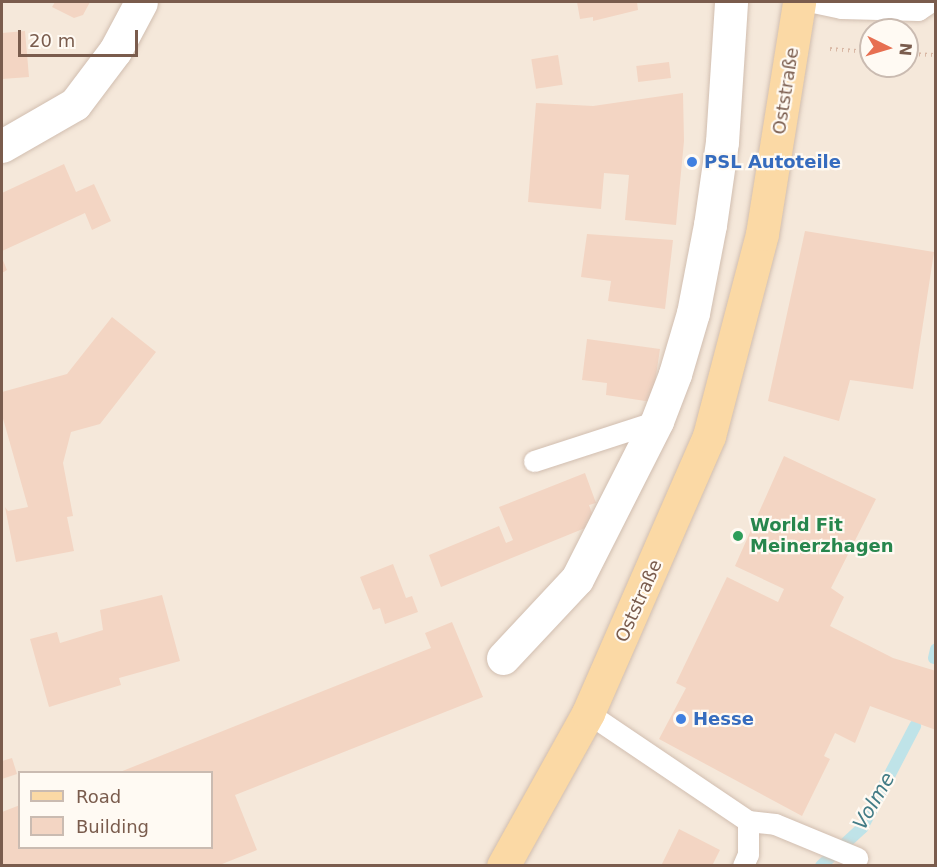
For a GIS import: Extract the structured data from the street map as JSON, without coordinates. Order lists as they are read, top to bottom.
{
  "streets": {
    "main road": ["Oststraße"]
  },
  "water": ["Volme"],
  "places": ["PSL Autoteile", "World Fit Meinerzhagen", "Hesse"],
  "legend": ["Road", "Building"],
  "scale_bar": "20 m",
  "north": "right"
}
